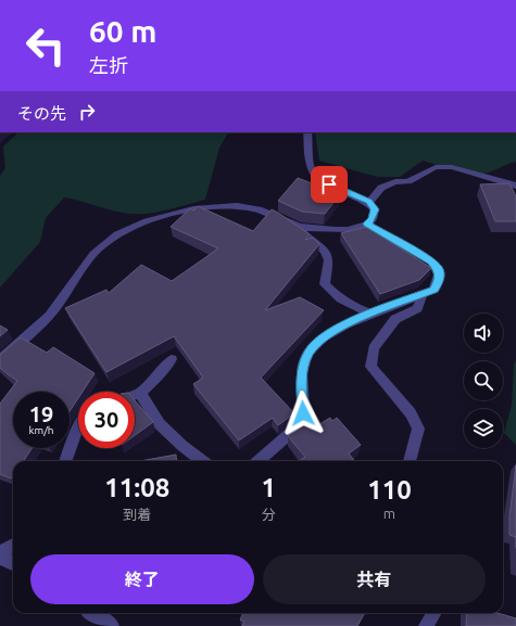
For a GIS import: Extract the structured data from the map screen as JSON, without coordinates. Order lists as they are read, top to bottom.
{
  "page": {
    "turn": ["60 m", "左折"],
    "then": "その先",
    "speed": "19 km/h",
    "limit": "30",
    "eta": [
      "11:08",
      "到着",
      "1",
      "分",
      "110",
      "m"
    ],
    "buttons": ["終了", "共有"]
  }
}
